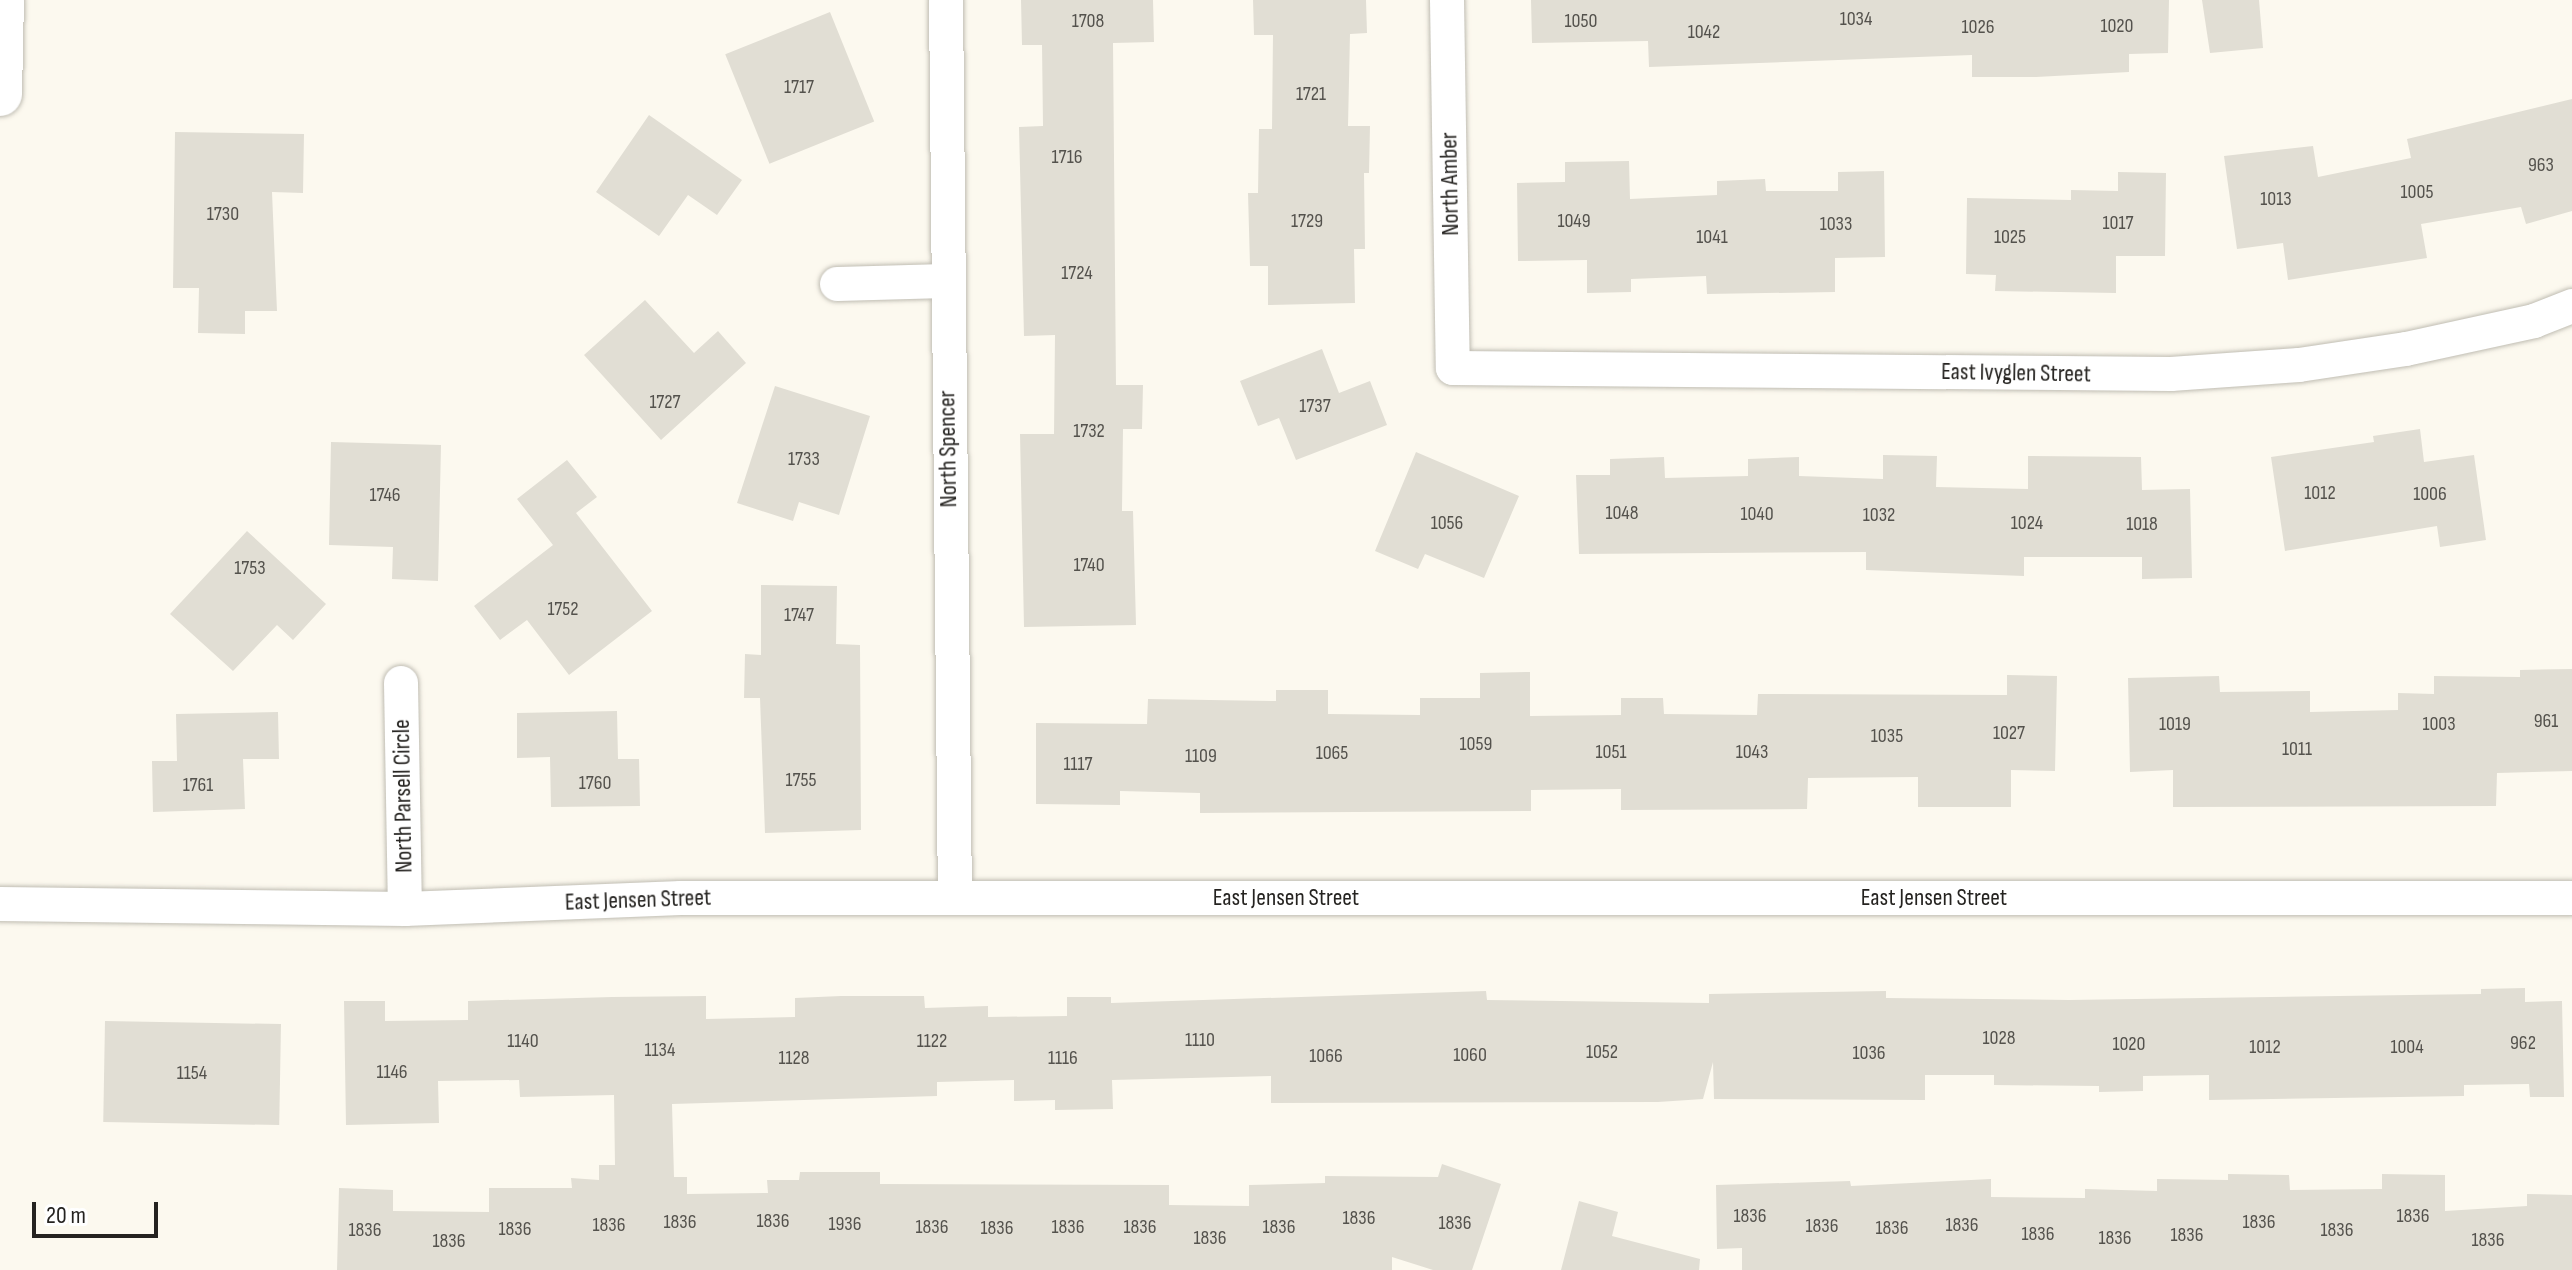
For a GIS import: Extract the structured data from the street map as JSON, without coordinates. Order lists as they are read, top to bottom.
{
  "streets": {
    "street": [
      "North Amber",
      "East Ivyglen Street",
      "North Spencer",
      "North Parsell Circle",
      "East Jensen Street"
    ]
  },
  "crossings": [
    ["North Amber", "East Ivyglen Street"],
    ["North Spencer", "East Jensen Street"],
    ["North Parsell Circle", "East Jensen Street"]
  ],
  "house_numbers": [
    "1034",
    "1708",
    "1050",
    "1020",
    "1026",
    "1042",
    "1717",
    "1721",
    "1716",
    "963",
    "1005",
    "1013",
    "1730",
    "1729",
    "1049",
    "1017",
    "1033",
    "1041",
    "1025",
    "1724",
    "1727",
    "1737",
    "1732",
    "1733",
    "1012",
    "1006",
    "1746",
    "1048",
    "1040",
    "1032",
    "1056",
    "1024",
    "1018",
    "1740",
    "1753",
    "1752",
    "1747",
    "961",
    "1019",
    "1003",
    "1027",
    "1035",
    "1059",
    "1011",
    "1051",
    "1043",
    "1065",
    "1109",
    "1117",
    "1755",
    "1760",
    "1761",
    "1028",
    "1110",
    "1140",
    "1122",
    "962",
    "1020",
    "1012",
    "1004",
    "1134",
    "1052",
    "1036",
    "1060",
    "1066",
    "1128",
    "1116",
    "1146",
    "1154",
    "1836",
    "1836",
    "1836",
    "1836",
    "1836",
    "1836",
    "1836",
    "1936",
    "1836",
    "1836",
    "1836",
    "1836",
    "1836",
    "1836",
    "1836",
    "1836",
    "1836",
    "1836",
    "1836",
    "1836",
    "1836",
    "1836",
    "1836",
    "1836",
    "1836",
    "1836"
  ],
  "scale_bar": "20 m"
}
